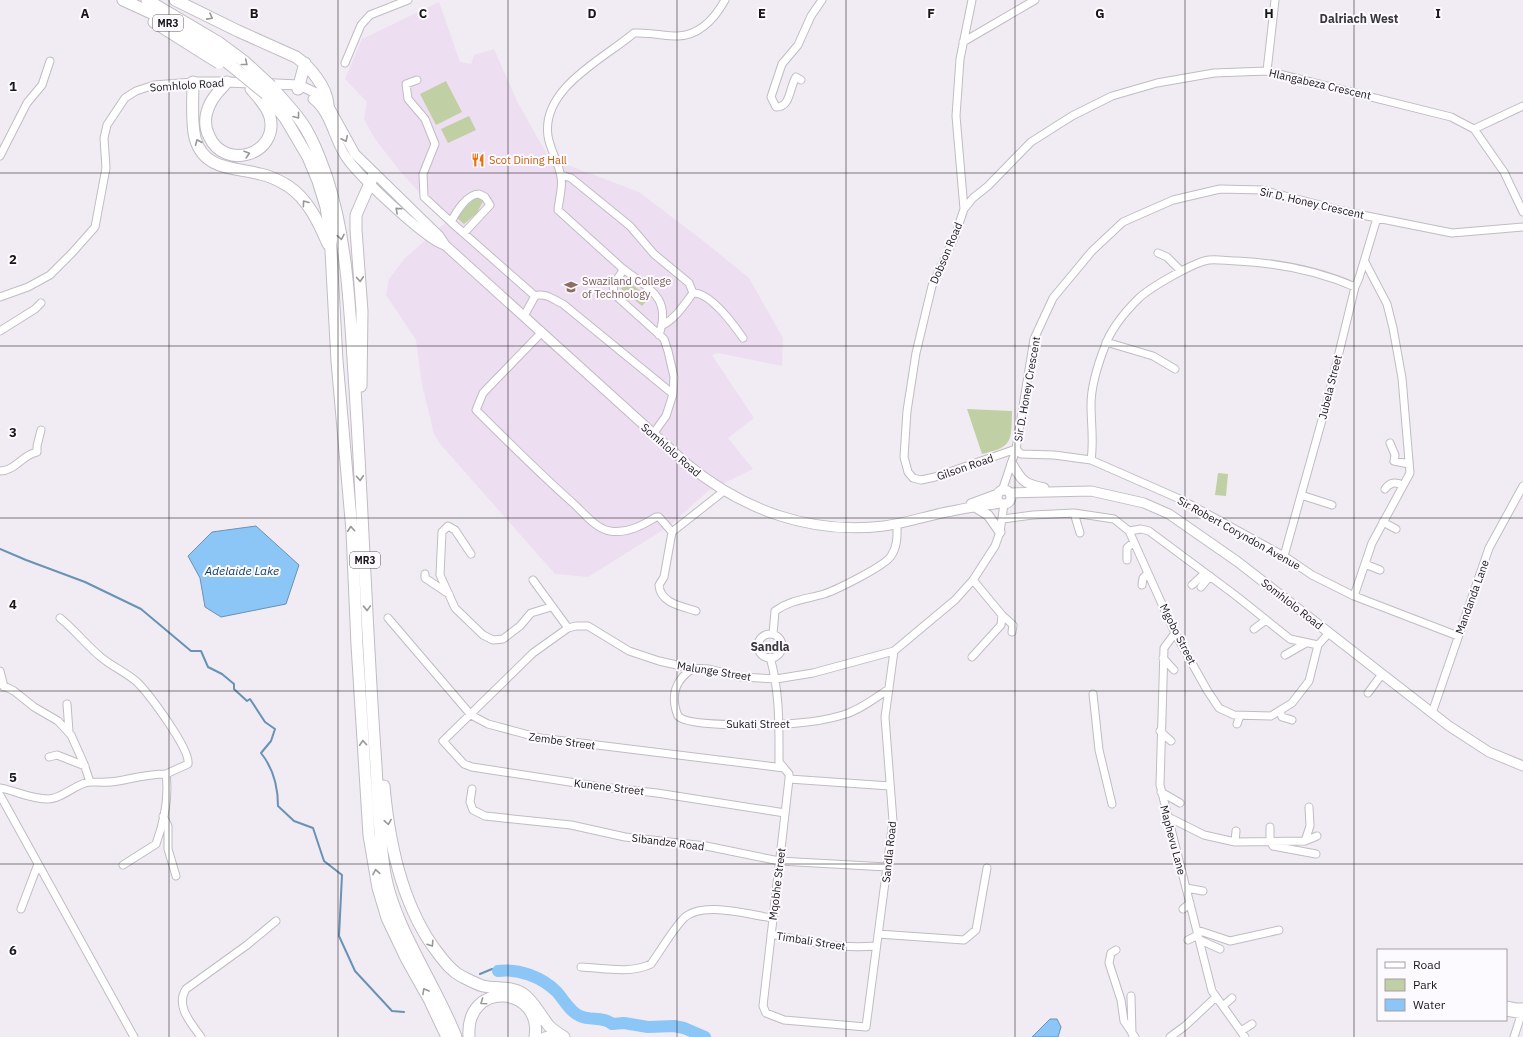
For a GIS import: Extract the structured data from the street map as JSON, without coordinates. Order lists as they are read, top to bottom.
{
  "streets": {
    "highway": ["MR3"],
    "main road": ["Somhlolo Road"],
    "street": [
      "Hlangabeza Crescent",
      "Sir D. Honey Crescent",
      "Dobson Road",
      "Jubela Street",
      "Gilson Road",
      "Sir Robert Coryndon Avenue",
      "Mandanda Lane",
      "Mgobo Street",
      "Malunge Street",
      "Sukati Street",
      "Zembe Street",
      "Kunene Street",
      "Maphevu Lane",
      "Sibandze Road",
      "Sandla Road",
      "Mqobhe Street",
      "Timbali Street"
    ]
  },
  "crossings": [
    ["Hlangabeza Crescent", "Dobson Road"],
    ["Somhlolo Road", "Sir D. Honey Crescent"],
    ["Somhlolo Road", "Mandanda Lane"],
    ["Somhlolo Road", "Mgobo Street"],
    ["Somhlolo Road", "Malunge Street"],
    ["Sir D. Honey Crescent", "Jubela Street"],
    ["Sir D. Honey Crescent", "Gilson Road"],
    ["Sir D. Honey Crescent", "Sir Robert Coryndon Avenue"],
    ["Sir D. Honey Crescent", "Malunge Street"],
    ["Dobson Road", "Gilson Road"],
    ["Jubela Street", "Sir Robert Coryndon Avenue"],
    ["Gilson Road", "Sir Robert Coryndon Avenue"],
    ["Sir Robert Coryndon Avenue", "Mandanda Lane"],
    ["Mgobo Street", "Malunge Street"],
    ["Mgobo Street", "Maphevu Lane"],
    ["Malunge Street", "Sukati Street"],
    ["Malunge Street", "Zembe Street"],
    ["Malunge Street", "Kunene Street"],
    ["Malunge Street", "Sandla Road"],
    ["Sukati Street", "Sandla Road"],
    ["Kunene Street", "Mqobhe Street"],
    ["Sibandze Road", "Sandla Road"],
    ["Sibandze Road", "Mqobhe Street"],
    ["Sandla Road", "Mqobhe Street"],
    ["Sandla Road", "Timbali Street"],
    ["Mqobhe Street", "Timbali Street"]
  ],
  "districts": ["Dalriach West", "Sandla"],
  "water": ["Adelaide Lake"],
  "places": {
    "restaurant": ["Scot Dining Hall"],
    "school or university": ["Swaziland College of Technology"]
  },
  "legend": ["Road", "Park", "Water"],
  "grid": {
    "columns": [
      "A",
      "B",
      "C",
      "D",
      "E",
      "F",
      "G",
      "H",
      "I"
    ],
    "rows": [
      "1",
      "2",
      "3",
      "4",
      "5",
      "6"
    ]
  }
}
